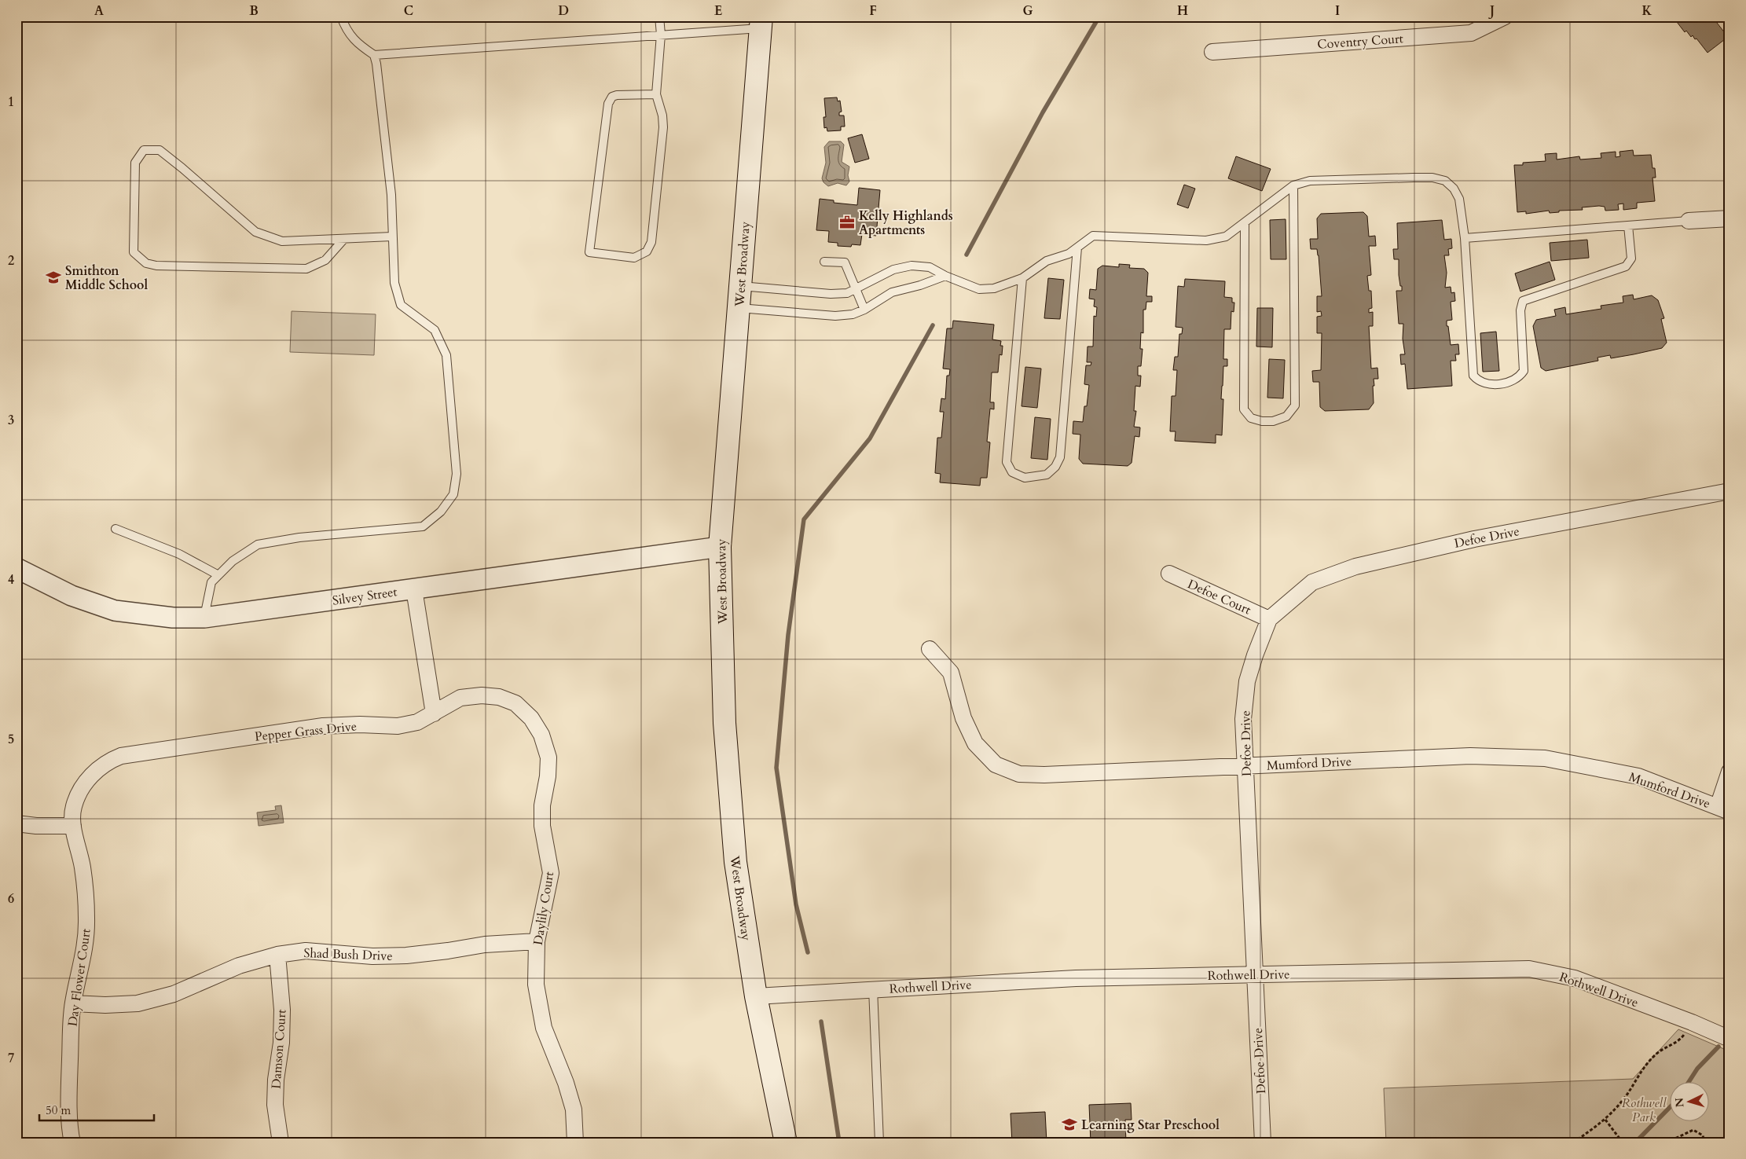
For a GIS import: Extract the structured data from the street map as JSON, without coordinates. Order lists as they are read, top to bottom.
{
  "streets": {
    "main road": ["West Broadway"],
    "street": [
      "Coventry Court",
      "Defoe Drive",
      "Silvey Street",
      "Defoe Court",
      "Pepper Grass Drive",
      "Mumford Drive",
      "Daylily Court",
      "Shad Bush Drive",
      "Rothwell Drive",
      "Day Flower Court",
      "Damson Court"
    ]
  },
  "crossings": [
    ["West Broadway", "Silvey Street"],
    ["West Broadway", "Rothwell Drive"],
    ["Defoe Drive", "Defoe Court"],
    ["Defoe Drive", "Mumford Drive"],
    ["Defoe Drive", "Rothwell Drive"],
    ["Pepper Grass Drive", "Daylily Court"],
    ["Pepper Grass Drive", "Day Flower Court"],
    ["Daylily Court", "Shad Bush Drive"],
    ["Shad Bush Drive", "Day Flower Court"],
    ["Shad Bush Drive", "Damson Court"]
  ],
  "parks": ["Rothwell Park"],
  "places": {
    "office": ["Kelly Highlands Apartments"],
    "school or university": ["Smithton Middle School", "Learning Star Preschool"]
  },
  "scale_bar": "50 m",
  "north": "left",
  "grid": {
    "columns": [
      "A",
      "B",
      "C",
      "D",
      "E",
      "F",
      "G",
      "H",
      "I",
      "J",
      "K"
    ],
    "rows": [
      "1",
      "2",
      "3",
      "4",
      "5",
      "6",
      "7"
    ]
  }
}
